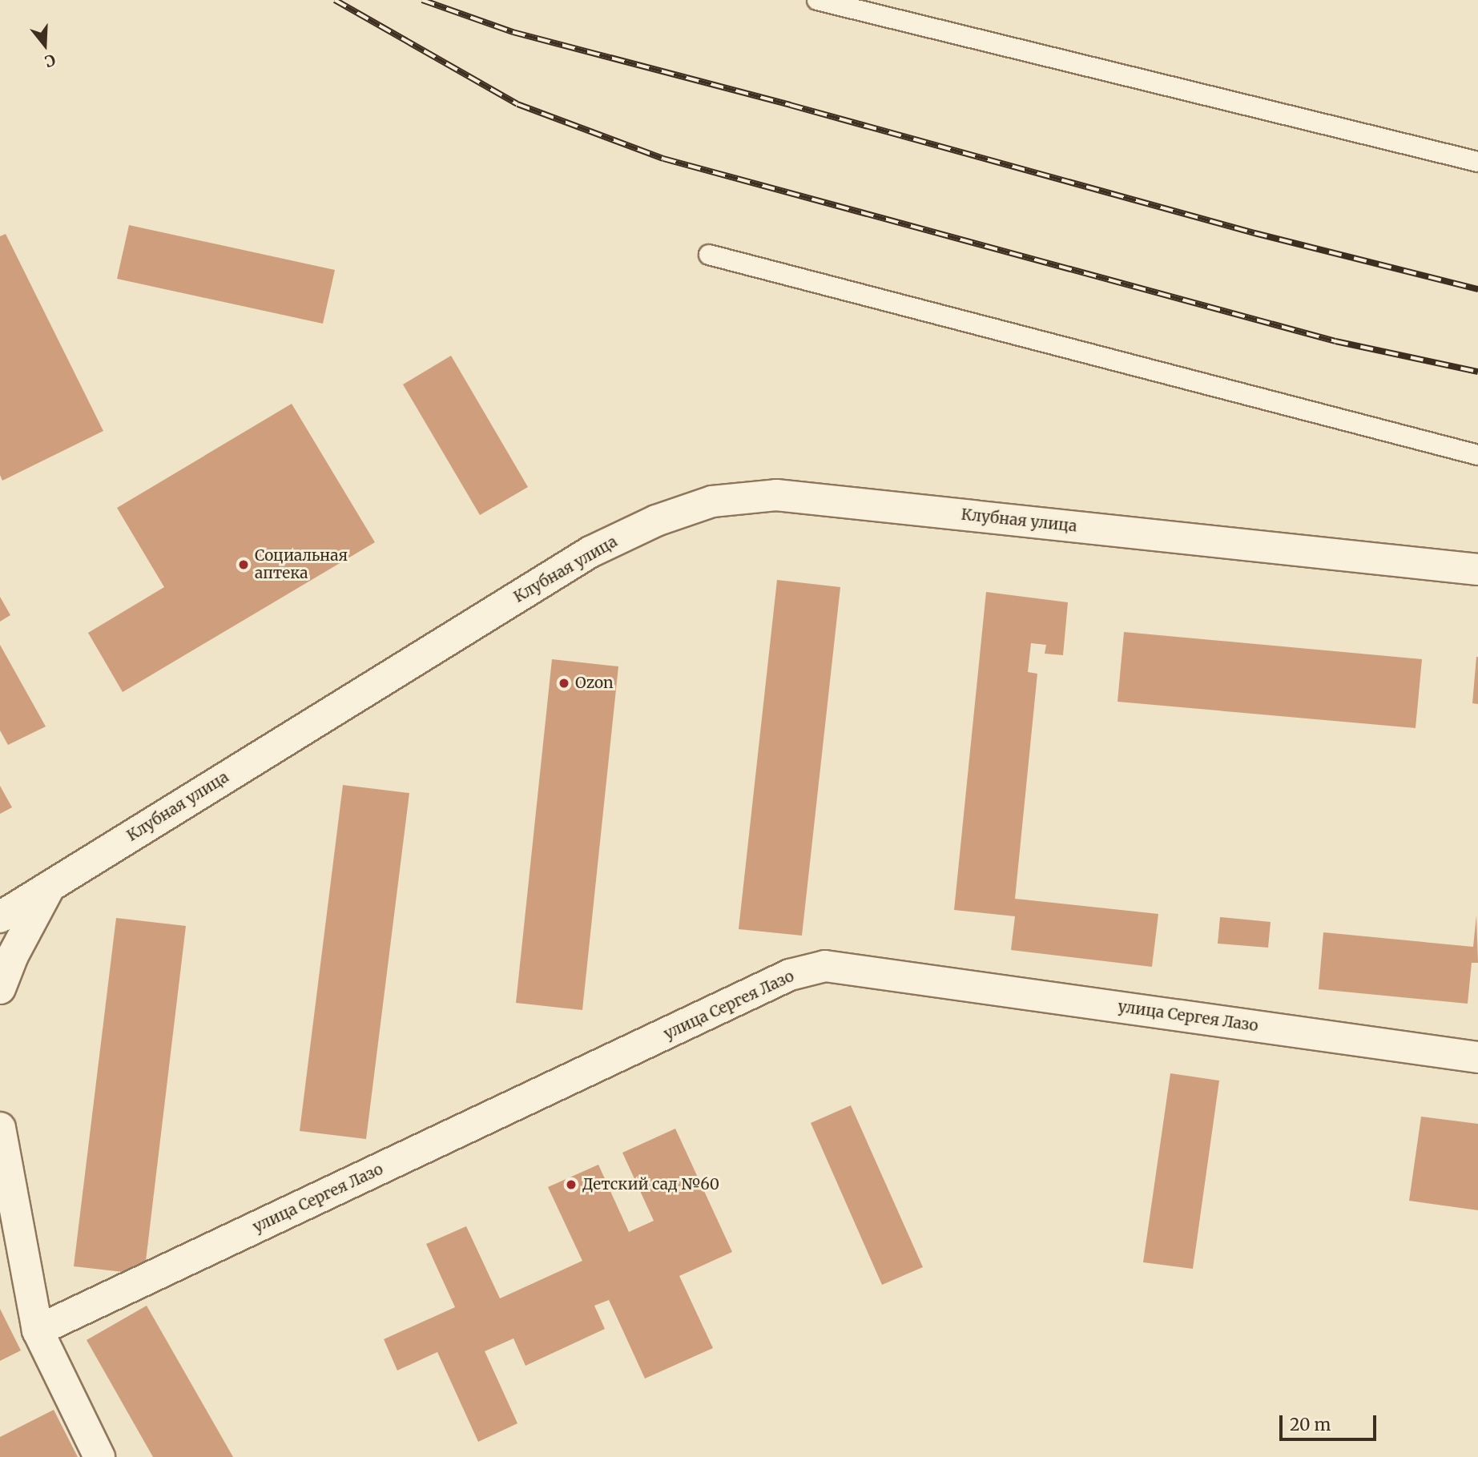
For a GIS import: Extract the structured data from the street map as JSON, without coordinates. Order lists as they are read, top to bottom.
{
  "streets": {
    "street": ["Клубная улица", "улица Сергея Лазо"]
  },
  "places": ["Социальная аптека", "Ozon", "Детский сад №60"],
  "scale_bar": "20 m",
  "north": "bottom"
}
